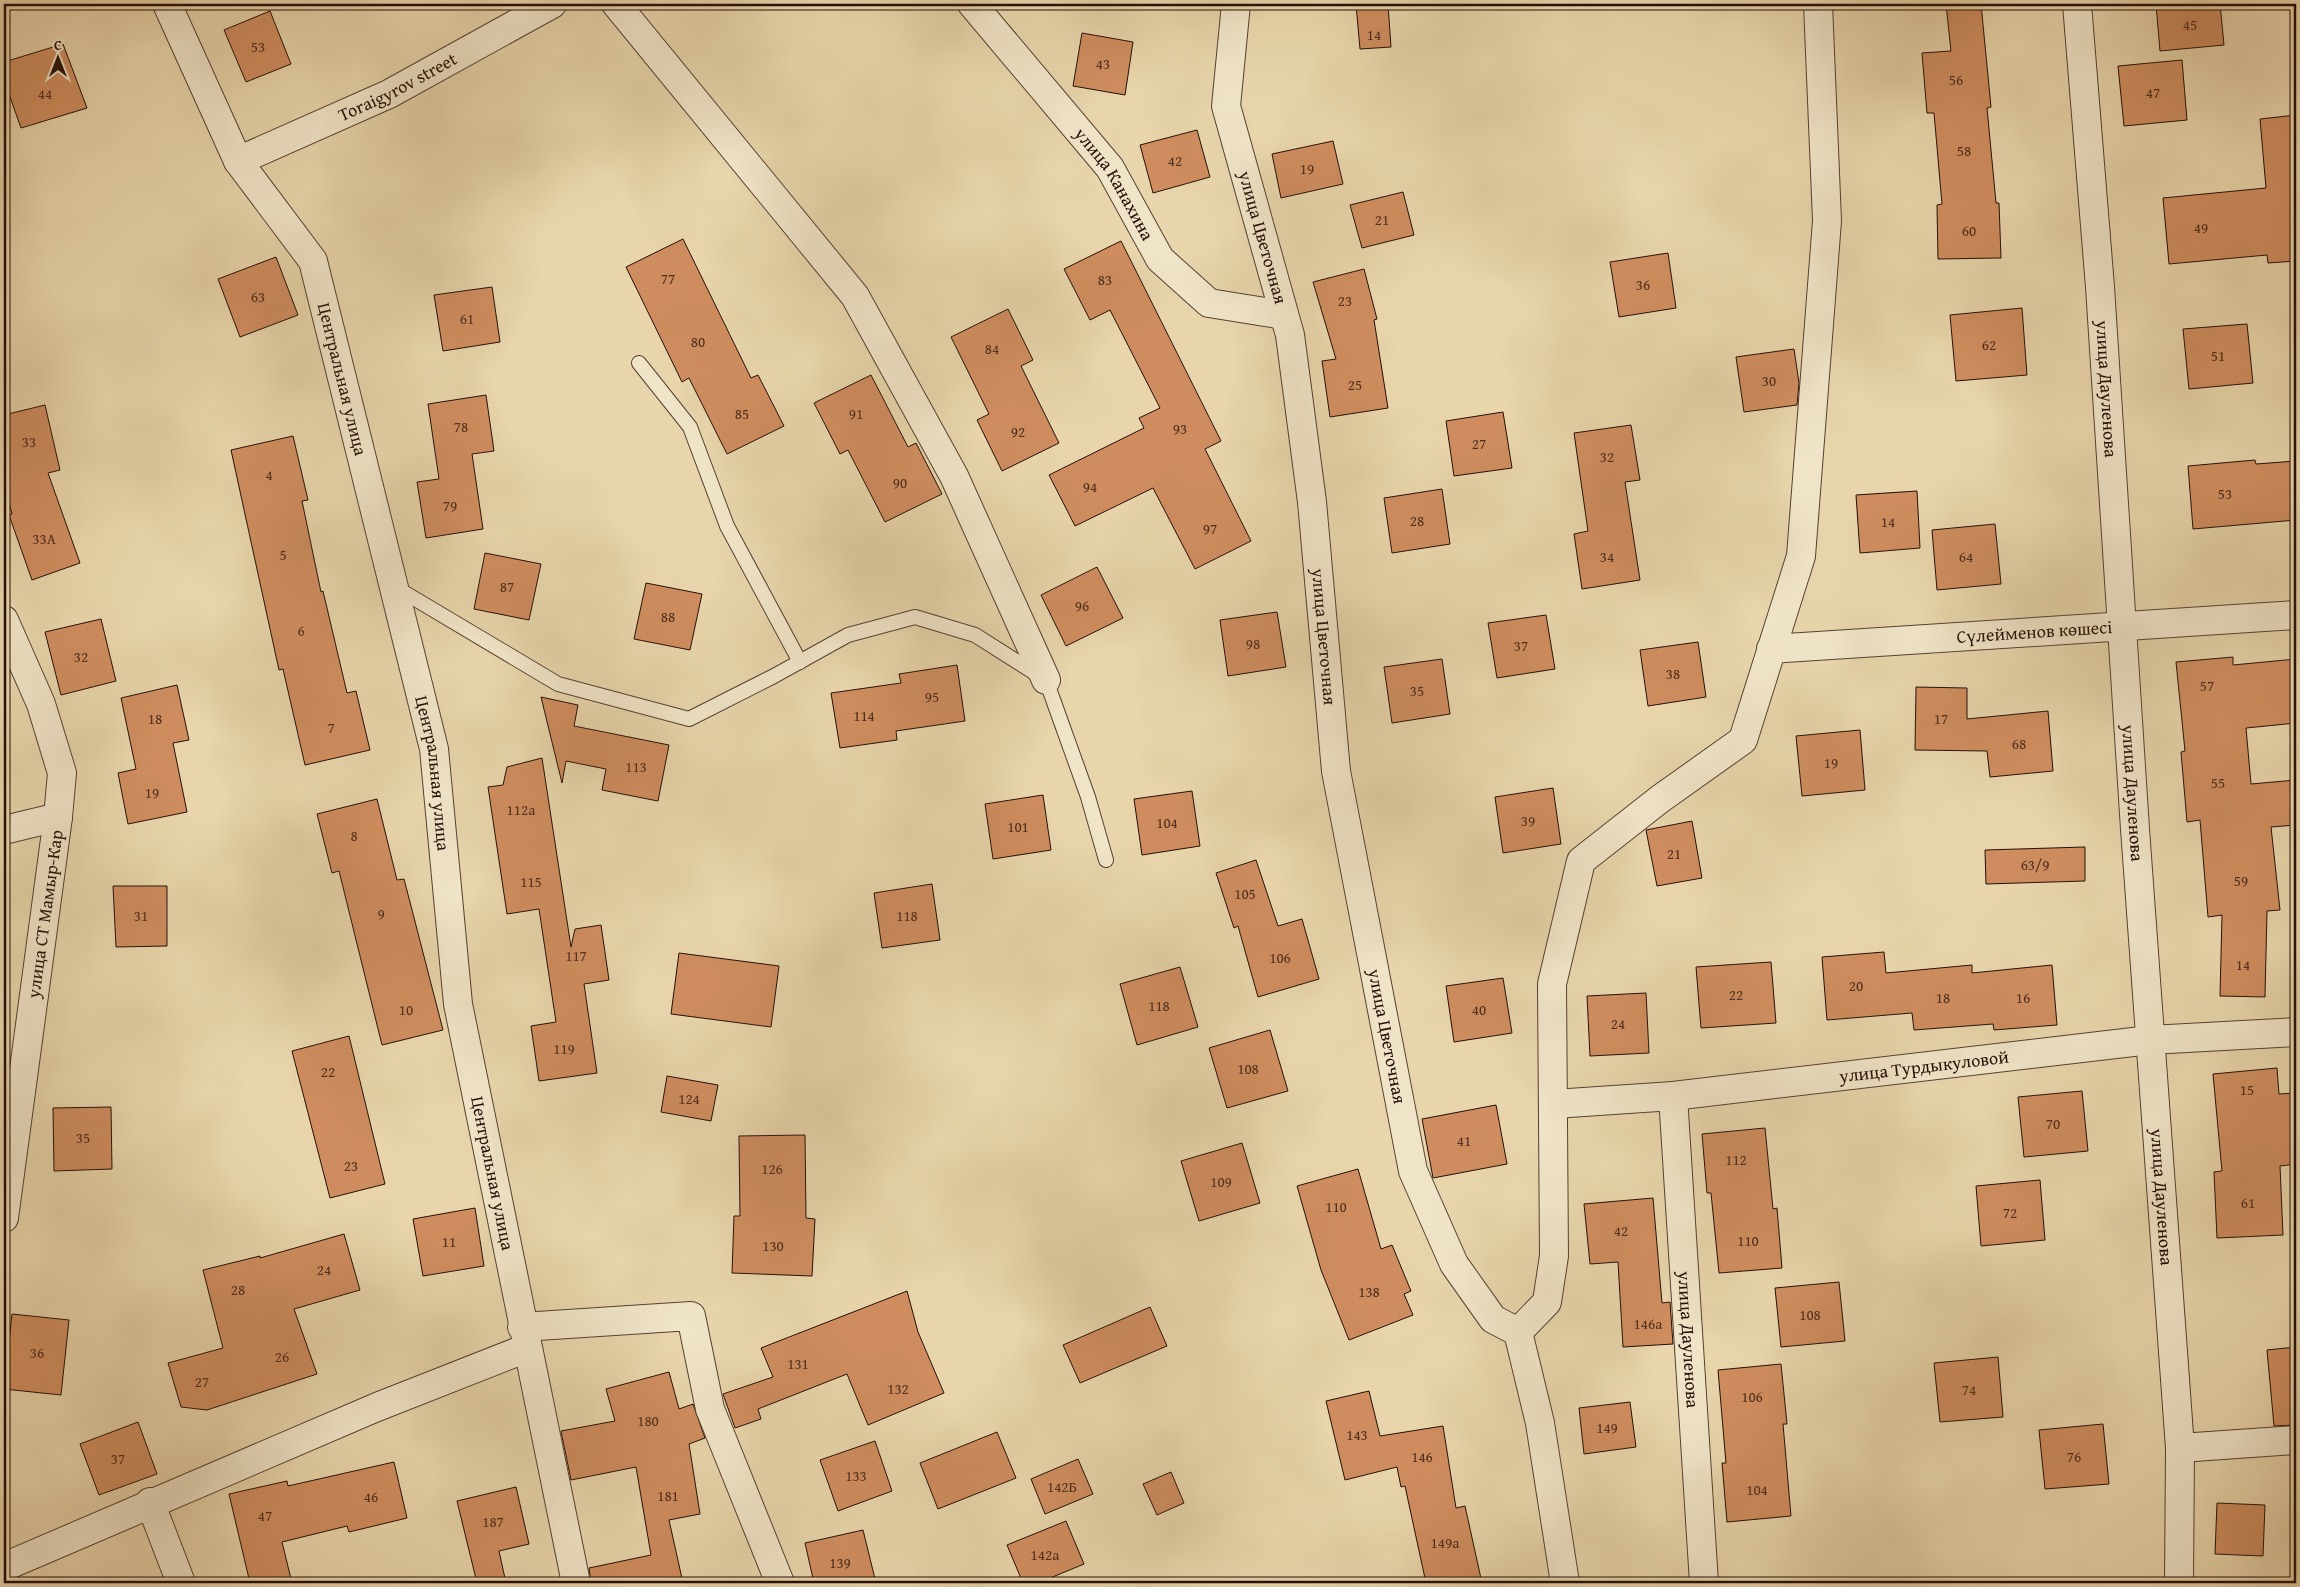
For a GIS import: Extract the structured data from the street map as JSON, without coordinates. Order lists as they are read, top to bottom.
{
  "streets": {
    "street": [
      "Toraigyrov street",
      "улица Канахина",
      "улица Цветочная",
      "Центральная улица",
      "улица Дауленова",
      "Сүлейменов көшесі",
      "улица СТ Мамыр-Кар",
      "улица Турдыкуловой"
    ]
  },
  "crossings": [
    ["Toraigyrov street", "Центральная улица"],
    ["улица Канахина", "улица Цветочная"],
    ["улица Дауленова", "Сүлейменов көшесі"],
    ["улица Дауленова", "улица Турдыкуловой"]
  ],
  "house_numbers": [
    "45",
    "14",
    "53",
    "43",
    "56",
    "47",
    "44",
    "58",
    "42",
    "19",
    "21",
    "49",
    "60",
    "77",
    "83",
    "36",
    "63",
    "23",
    "61",
    "80",
    "62",
    "84",
    "51",
    "30",
    "25",
    "85",
    "91",
    "78",
    "93",
    "92",
    "33",
    "27",
    "32",
    "4",
    "90",
    "94",
    "53",
    "79",
    "28",
    "14",
    "97",
    "33А",
    "5",
    "34",
    "64",
    "87",
    "96",
    "88",
    "6",
    "98",
    "37",
    "32",
    "38",
    "57",
    "35",
    "95",
    "114",
    "18",
    "17",
    "7",
    "68",
    "19",
    "113",
    "55",
    "19",
    "112а",
    "39",
    "104",
    "101",
    "8",
    "21",
    "63/9",
    "59",
    "115",
    "105",
    "9",
    "31",
    "118",
    "117",
    "106",
    "14",
    "20",
    "22",
    "18",
    "16",
    "118",
    "10",
    "40",
    "24",
    "119",
    "108",
    "22",
    "15",
    "124",
    "70",
    "35",
    "41",
    "112",
    "23",
    "126",
    "109",
    "61",
    "110",
    "72",
    "42",
    "110",
    "11",
    "130",
    "24",
    "28",
    "138",
    "108",
    "146а",
    "36",
    "26",
    "131",
    "27",
    "132",
    "74",
    "106",
    "180",
    "149",
    "143",
    "146",
    "76",
    "37",
    "133",
    "142Б",
    "104",
    "181",
    "46",
    "47",
    "187",
    "149а",
    "142а",
    "139"
  ],
  "north": "top"
}
